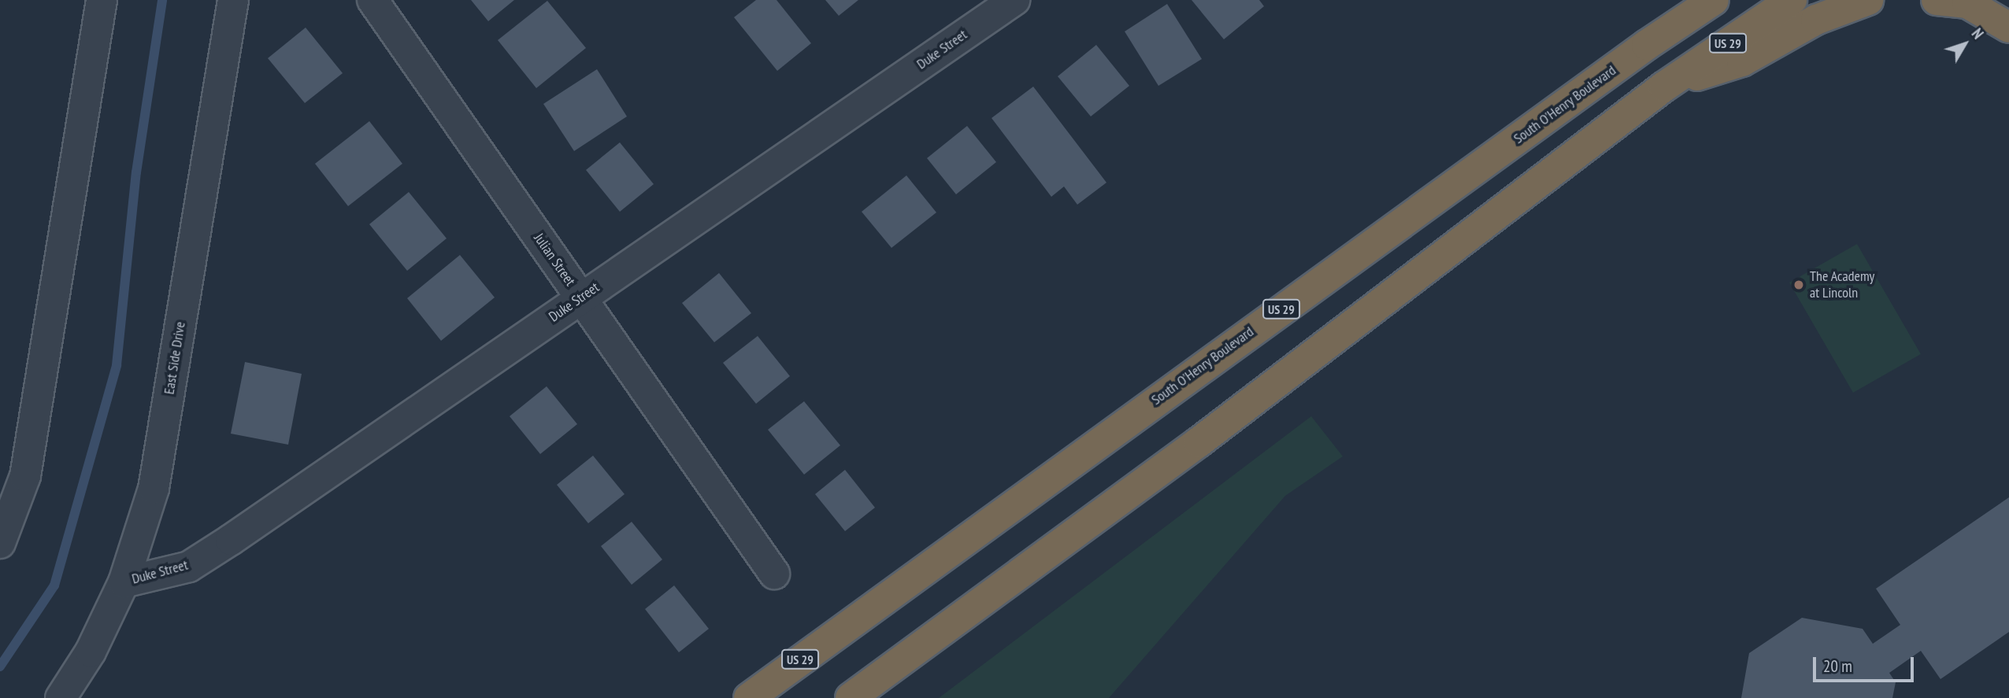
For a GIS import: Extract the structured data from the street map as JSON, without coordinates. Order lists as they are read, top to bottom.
{
  "streets": {
    "highway": ["US 29", "South O'Henry Boulevard"],
    "street": ["Duke Street", "Julian Street", "East Side Drive"]
  },
  "crossings": [
    ["Duke Street", "Julian Street"],
    ["Duke Street", "East Side Drive"]
  ],
  "places": ["The Academy at Lincoln"],
  "scale_bar": "20 m",
  "north": "top right"
}
